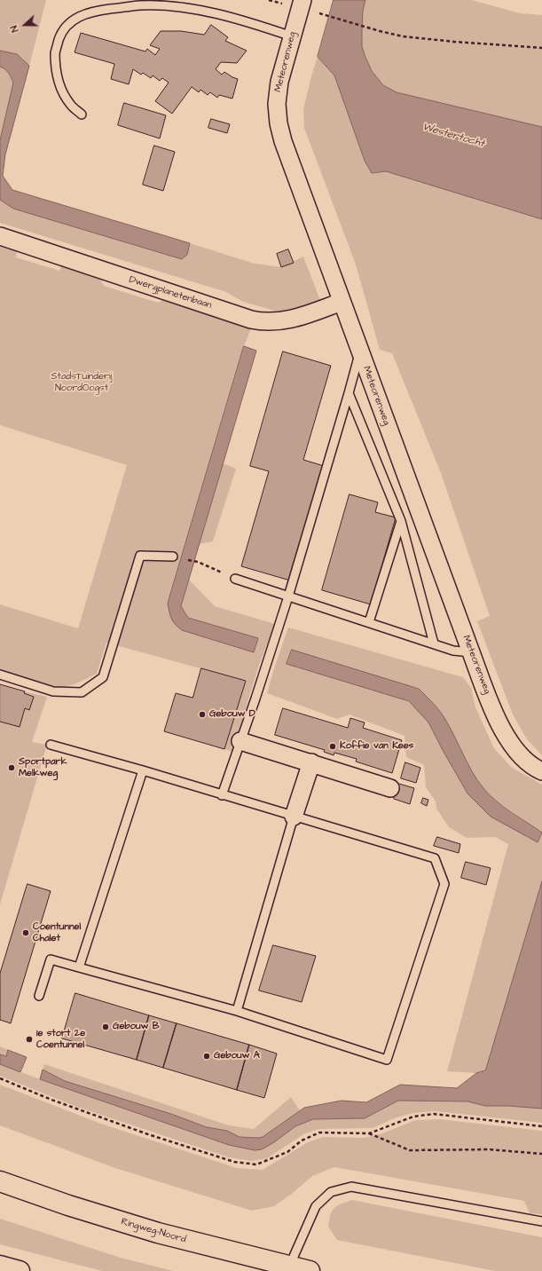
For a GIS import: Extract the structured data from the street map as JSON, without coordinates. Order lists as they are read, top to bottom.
{
  "streets": {
    "highway": ["Ringweg-Noord"],
    "street": ["Meteorenweg", "Dwergplanetenbaan"]
  },
  "crossings": [
    ["Meteorenweg", "Dwergplanetenbaan"]
  ],
  "water": ["Westertocht"],
  "parks": ["StadsTuinderij NoordOogst"],
  "places": [
    "Gebouw D",
    "Koffie van Kees",
    "Sportpark Melkweg",
    "Coentunnel Chalet",
    "Gebouw B",
    "1e stort 2e Coentunnel",
    "Gebouw A"
  ],
  "north": "left"
}
